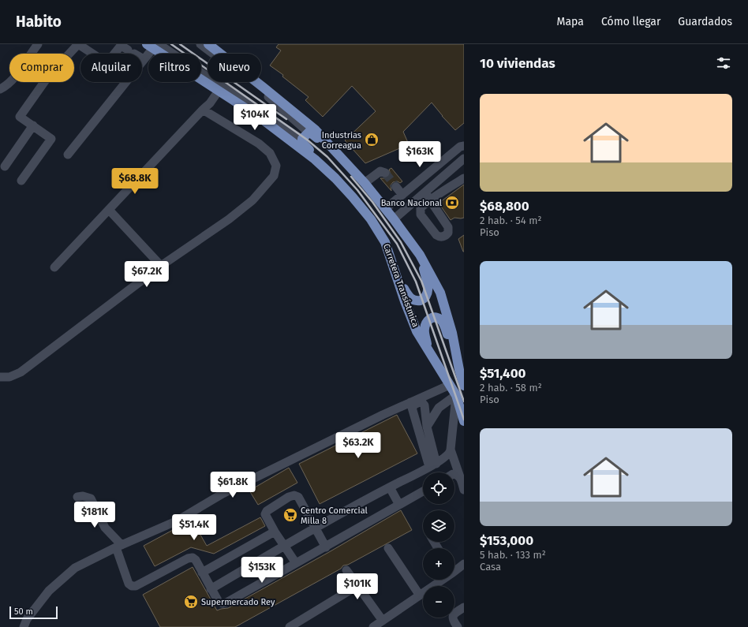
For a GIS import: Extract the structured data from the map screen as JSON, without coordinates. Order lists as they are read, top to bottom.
{
  "streets": {
    "main road": ["Carretera Transístmica"]
  },
  "places": {
    "shop": ["Industrias Correagua"],
    "bank": ["Banco Nacional"],
    "supermarket": ["Centro Comercial Milla 8", "Supermercado Rey"]
  },
  "scale_bar": "50 m",
  "page": {
    "header": "Habito",
    "nav": ["Mapa", "Cómo llegar", "Guardados"],
    "heading": "10 viviendas",
    "chip": [
      "Comprar",
      "Alquilar",
      "Filtros",
      "Nuevo"
    ],
    "list": [
      {
        "name": "$68,800",
        "note": "2 hab. · 54 m² · Piso"
      },
      {
        "name": "$51,400",
        "note": "2 hab. · 58 m² · Piso"
      },
      {
        "name": "$153,000",
        "note": "5 hab. · 133 m² · Casa"
      }
    ],
    "price": [
      "$104K",
      "$163K",
      "$68.8K",
      "$67.2K",
      "$63.2K",
      "$61.8K",
      "$181K",
      "$51.4K",
      "$153K",
      "$101K"
    ],
    "map_buttons": ["+", "−"],
    "scale": "50 m"
  }
}
